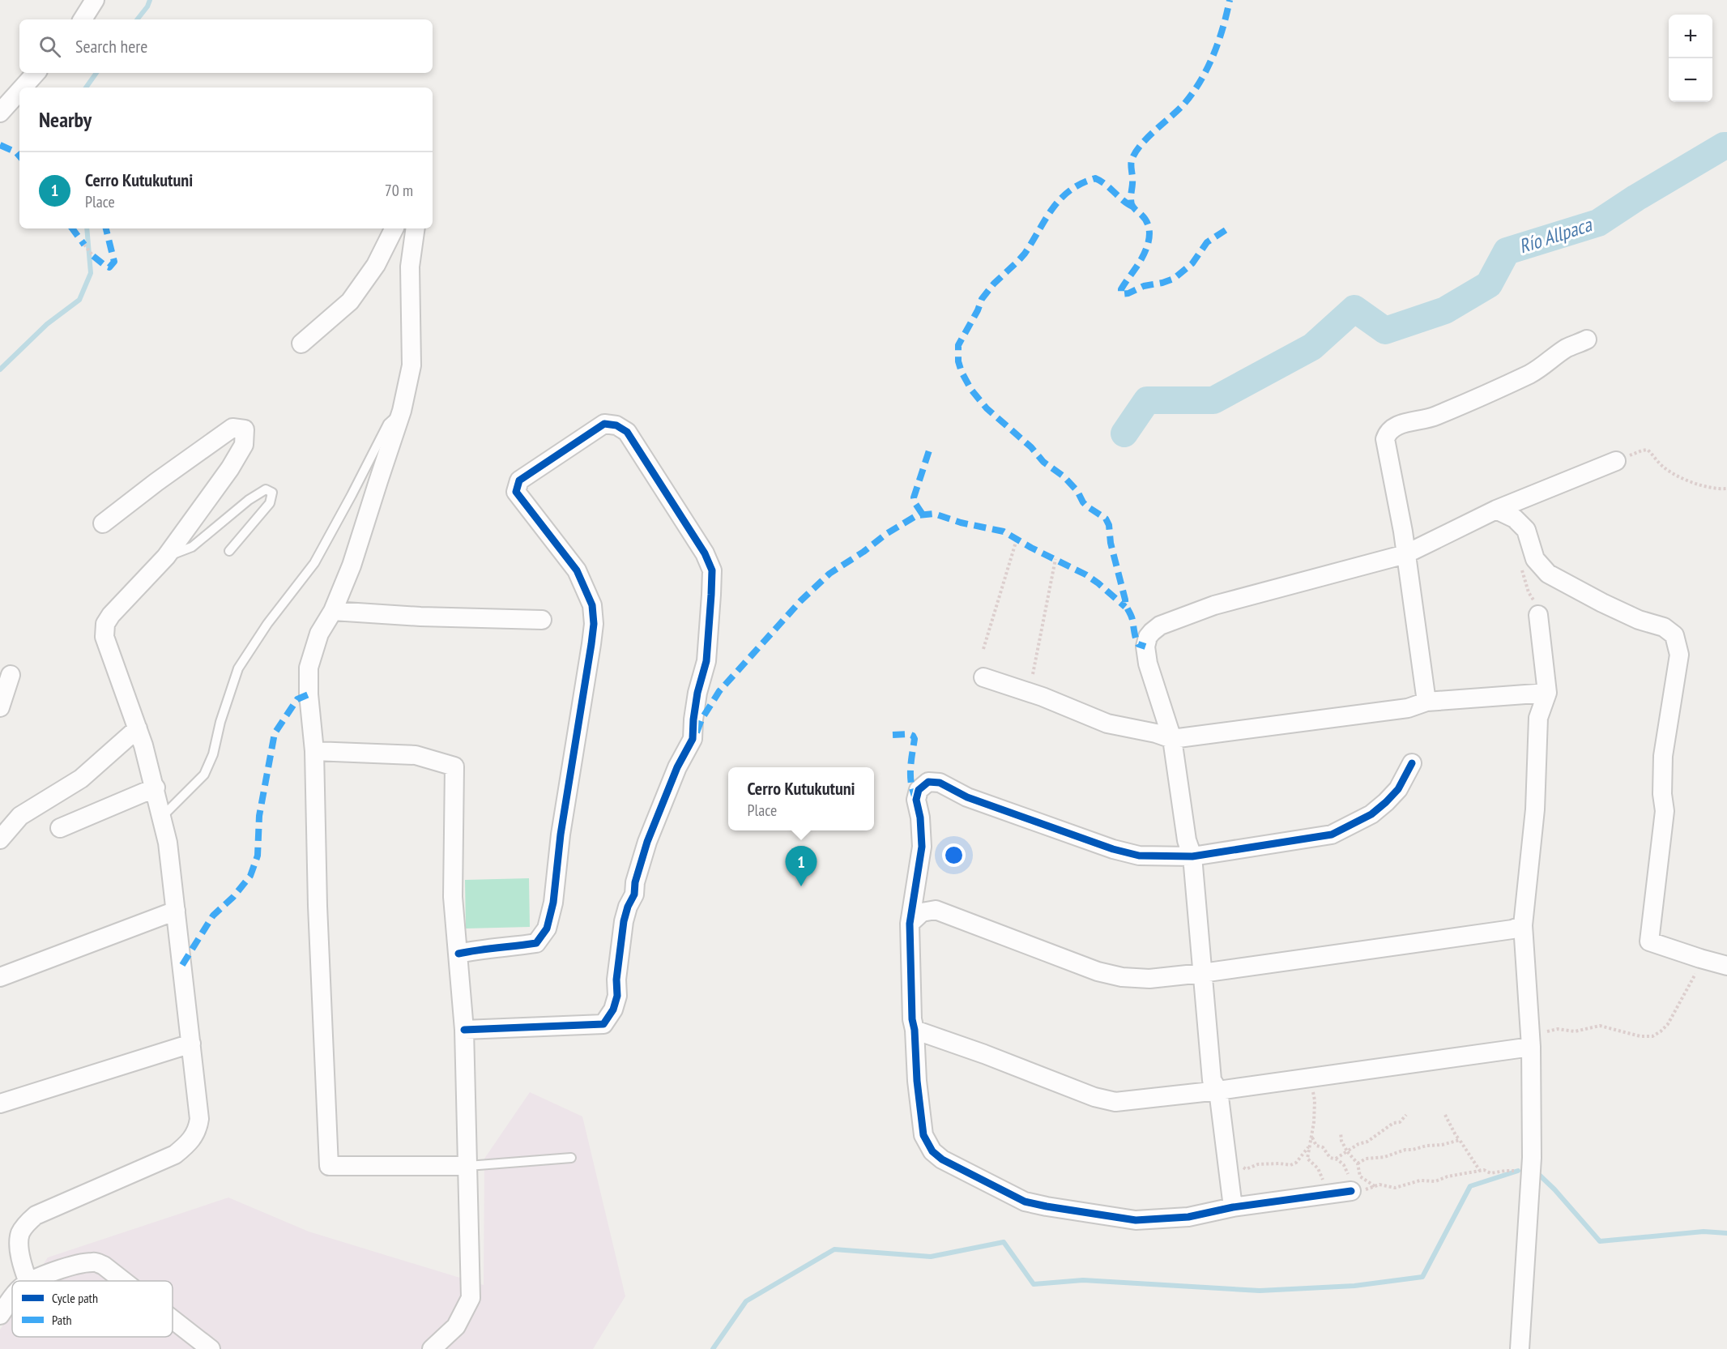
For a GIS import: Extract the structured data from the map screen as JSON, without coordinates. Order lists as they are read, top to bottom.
{
  "water": ["Río Allpaca"],
  "legend": ["Cycle path", "Path"],
  "page": {
    "map_buttons": ["+", "−"],
    "search": "Search here",
    "heading": "Nearby",
    "list": [
      {
        "mark": "1",
        "name": "Cerro Kutukutuni",
        "note": "Place",
        "value": "70 m"
      }
    ],
    "popup": ["Cerro Kutukutuni", "Place"],
    "pins": "1"
  }
}
